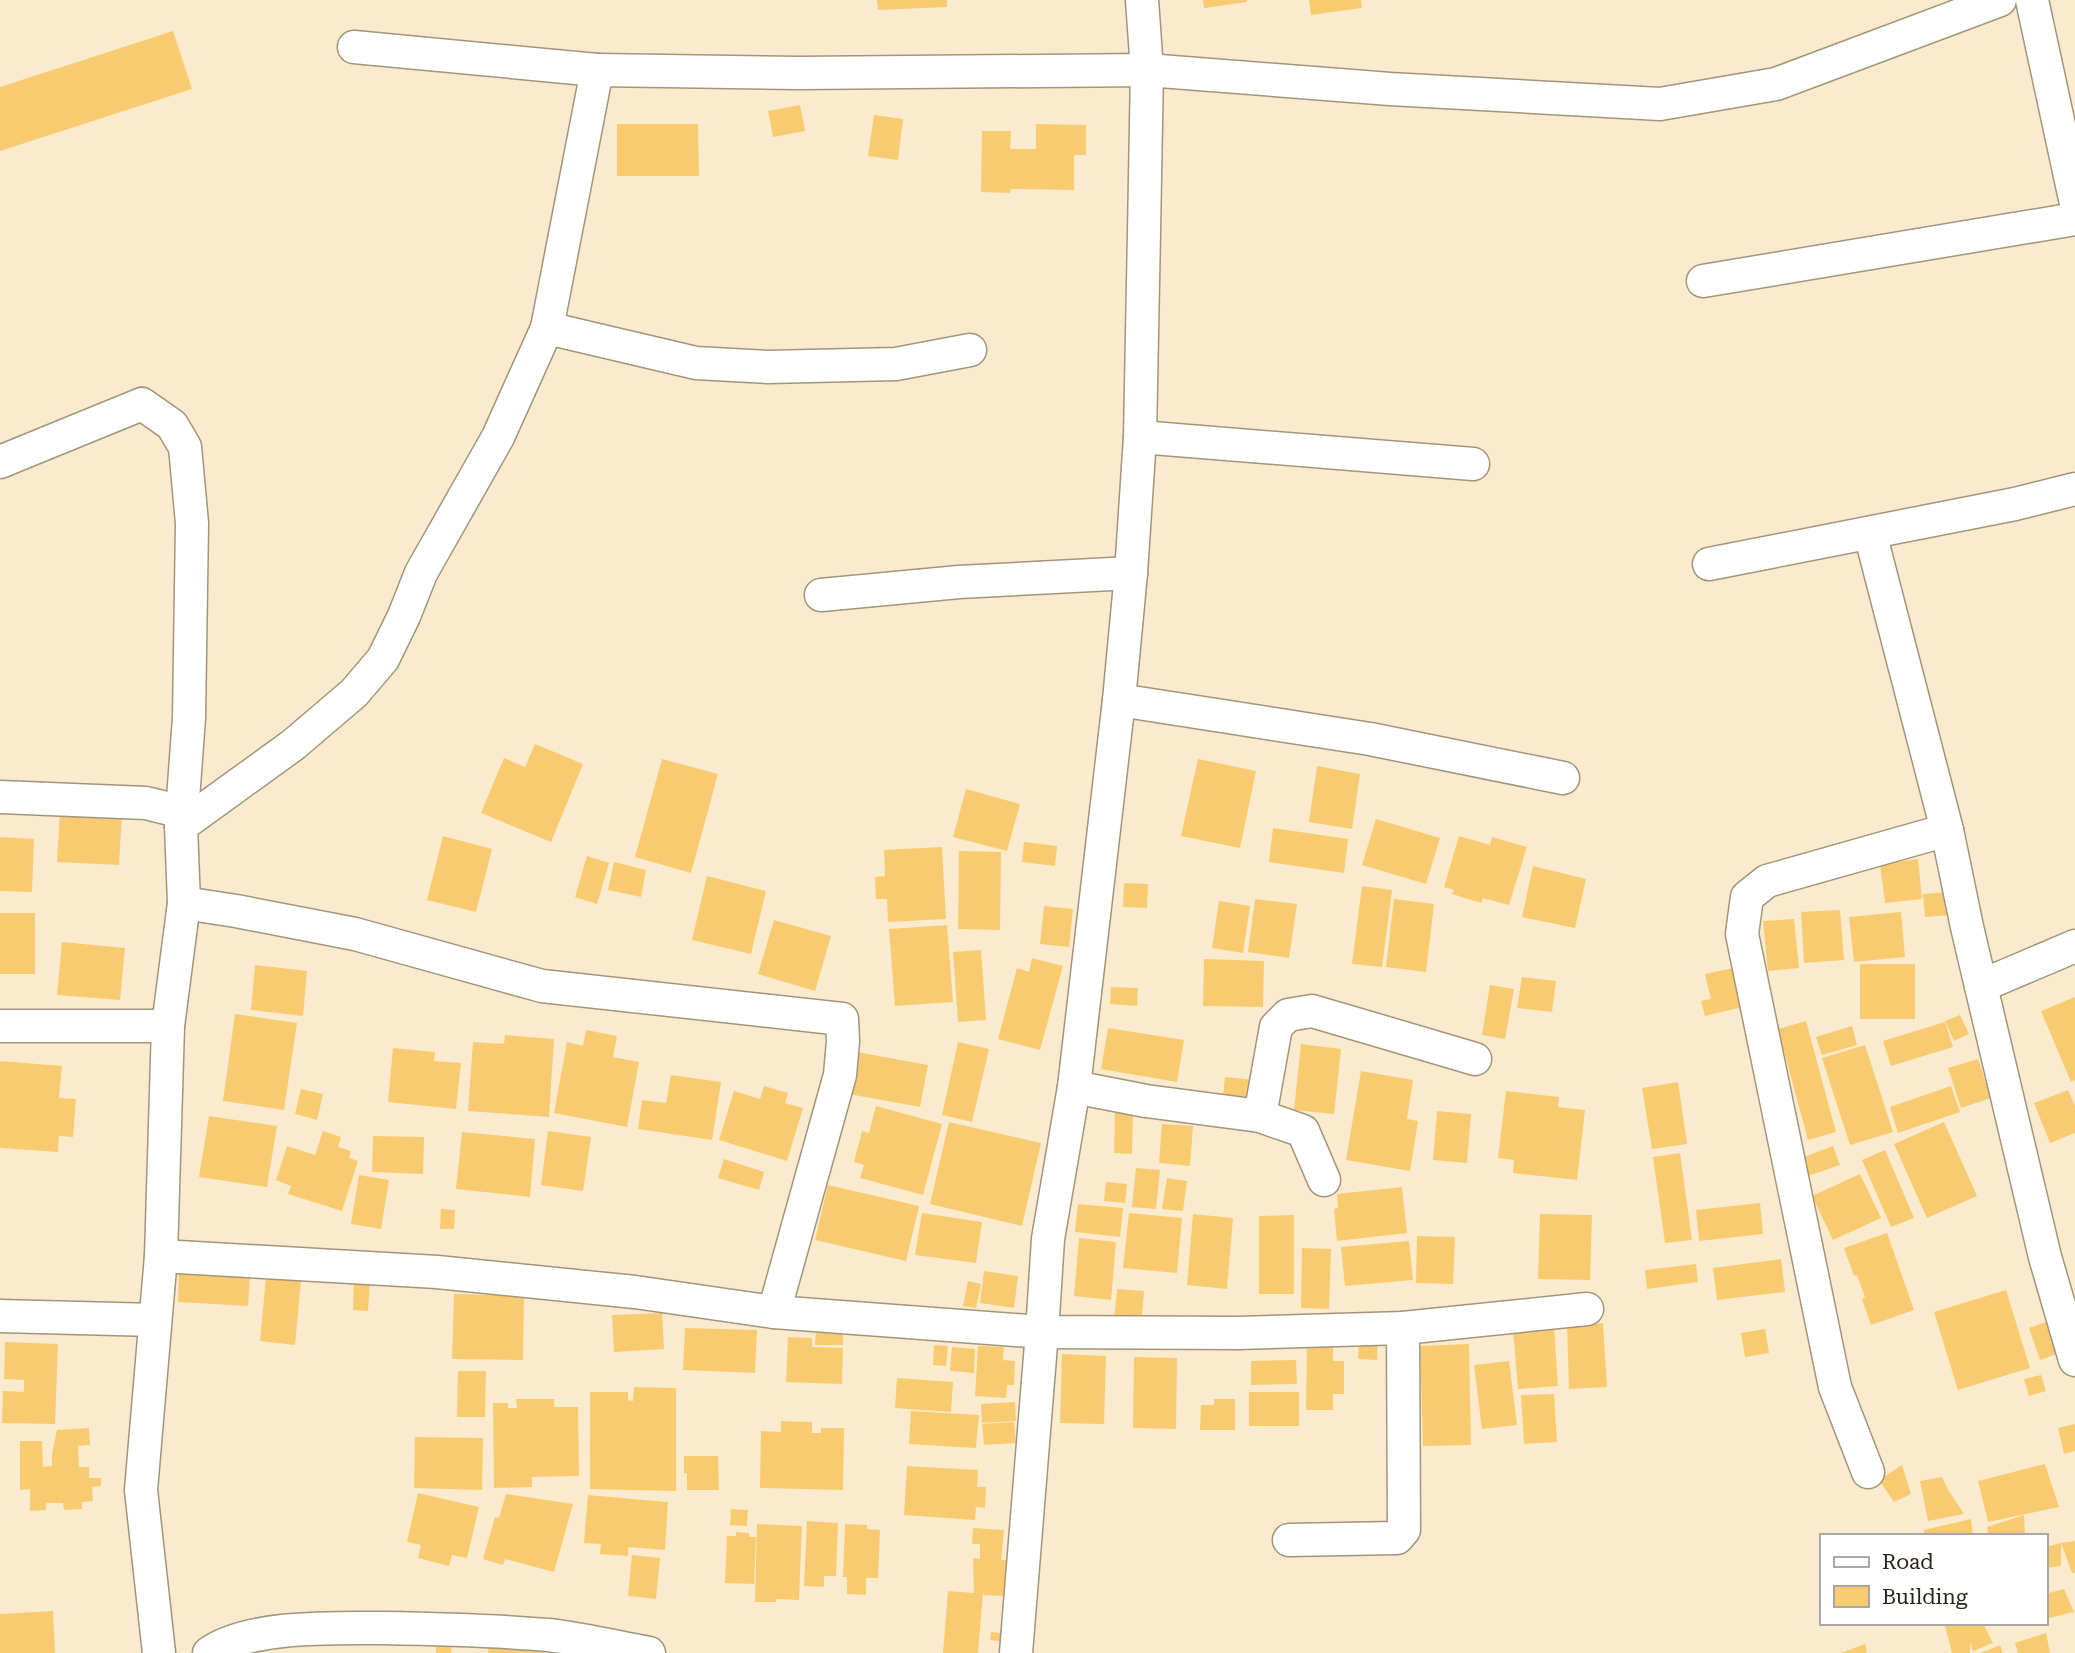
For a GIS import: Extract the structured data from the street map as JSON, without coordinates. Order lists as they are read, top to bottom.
{
  "legend": ["Road", "Building"]
}
